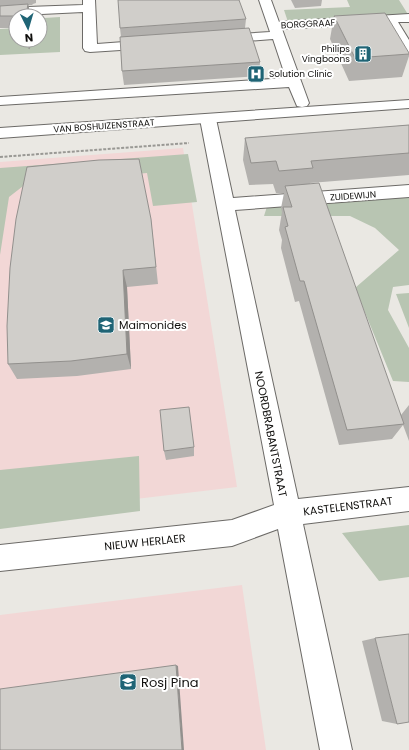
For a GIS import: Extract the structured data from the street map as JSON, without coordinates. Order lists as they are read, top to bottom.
{
  "streets": {
    "street": [
      "BORGGRAAF",
      "VAN BOSHUIZENSTRAAT",
      "ZUIDEWIJN",
      "NOORDBRABANTSTRAAT",
      "KASTELENSTRAAT",
      "NIEUW HERLAER"
    ]
  },
  "crossings": [
    ["VAN BOSHUIZENSTRAAT", "NOORDBRABANTSTRAAT"],
    ["ZUIDEWIJN", "NOORDBRABANTSTRAAT"],
    ["NOORDBRABANTSTRAAT", "KASTELENSTRAAT"],
    ["NOORDBRABANTSTRAAT", "NIEUW HERLAER"],
    ["KASTELENSTRAAT", "NIEUW HERLAER"]
  ],
  "places": {
    "building": ["Philips Vingboons"],
    "hospital": ["Solution Clinic"],
    "school or university": ["Maimonides", "Rosj Pina"]
  },
  "north": "bottom"
}
